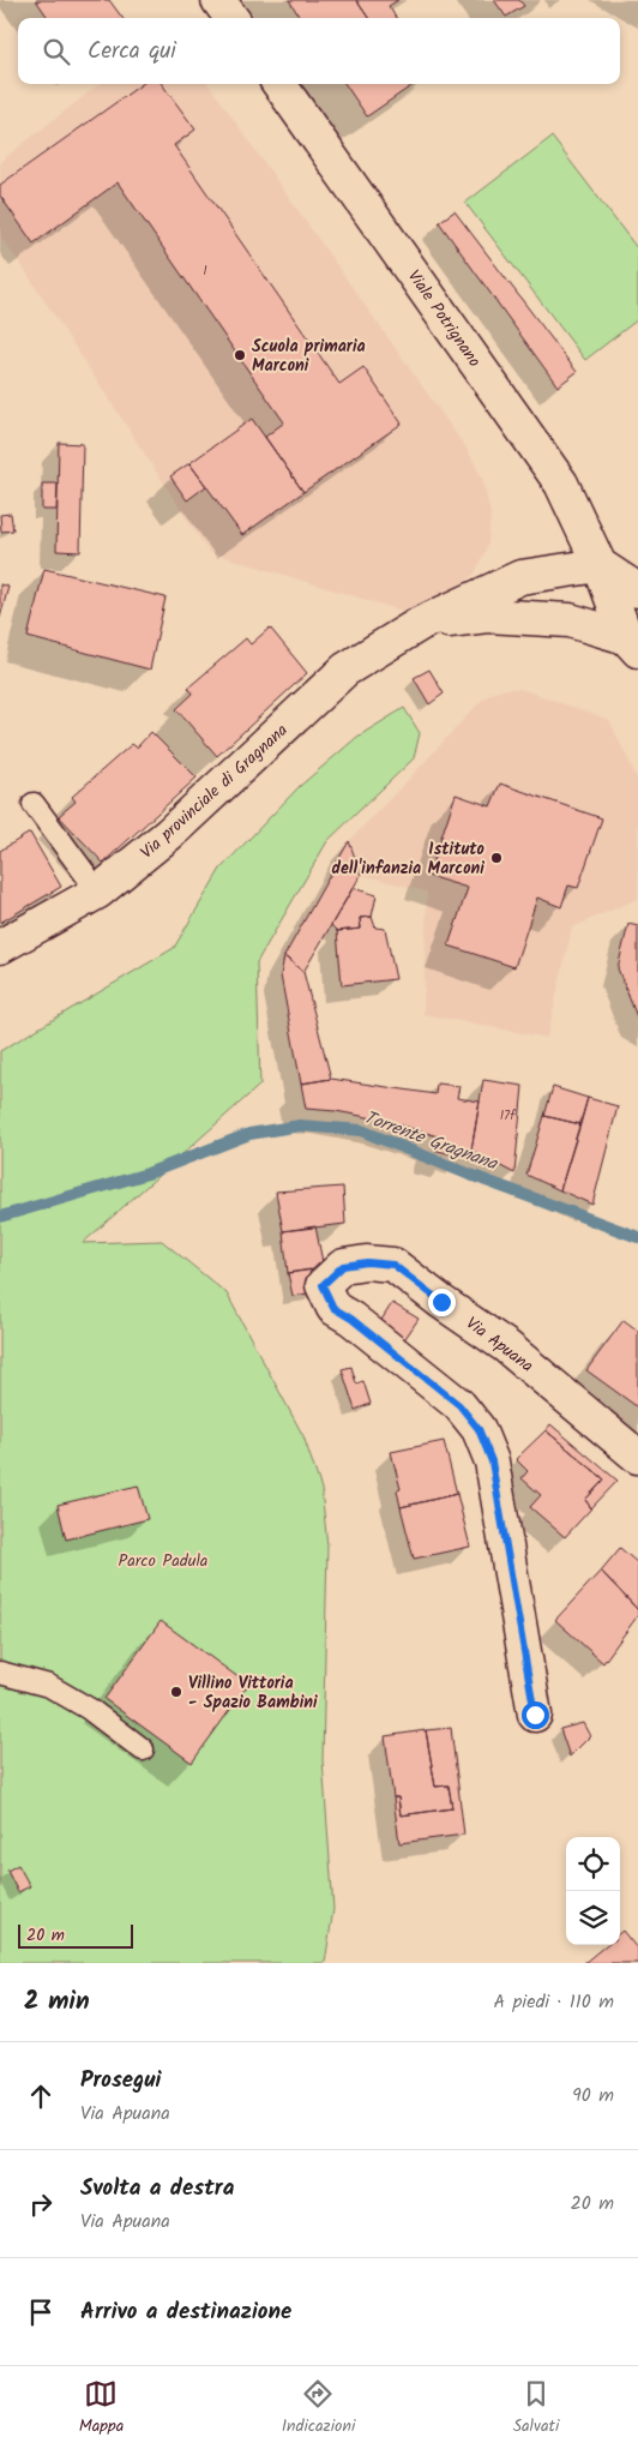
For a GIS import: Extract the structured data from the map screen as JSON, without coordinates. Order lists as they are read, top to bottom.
{
  "streets": {
    "street": ["Viale Potrignano", "Via provinciale di Gragnana", "Via Apuana"]
  },
  "crossings": [
    ["Viale Potrignano", "Via provinciale di Gragnana"]
  ],
  "water": ["Torrente Gragnana"],
  "parks": ["Parco Padula"],
  "places": ["Scuola primaria Marconi", "Istituto dell'infanzia Marconi", "Villino Vittoria - Spazio Bambini"],
  "house_numbers": ["1", "17f"],
  "scale_bar": "20 m",
  "page": {
    "search": "Cerca qui",
    "scale": "20 m",
    "heading": ["2 min", "A piedi · 110 m"],
    "list": [
      ["Prosegui", "Via Apuana", "90 m"],
      ["Svolta a destra", "Via Apuana", "20 m"],
      "Arrivo a destinazione"
    ],
    "nav": ["Mappa", "Indicazioni", "Salvati"]
  }
}
